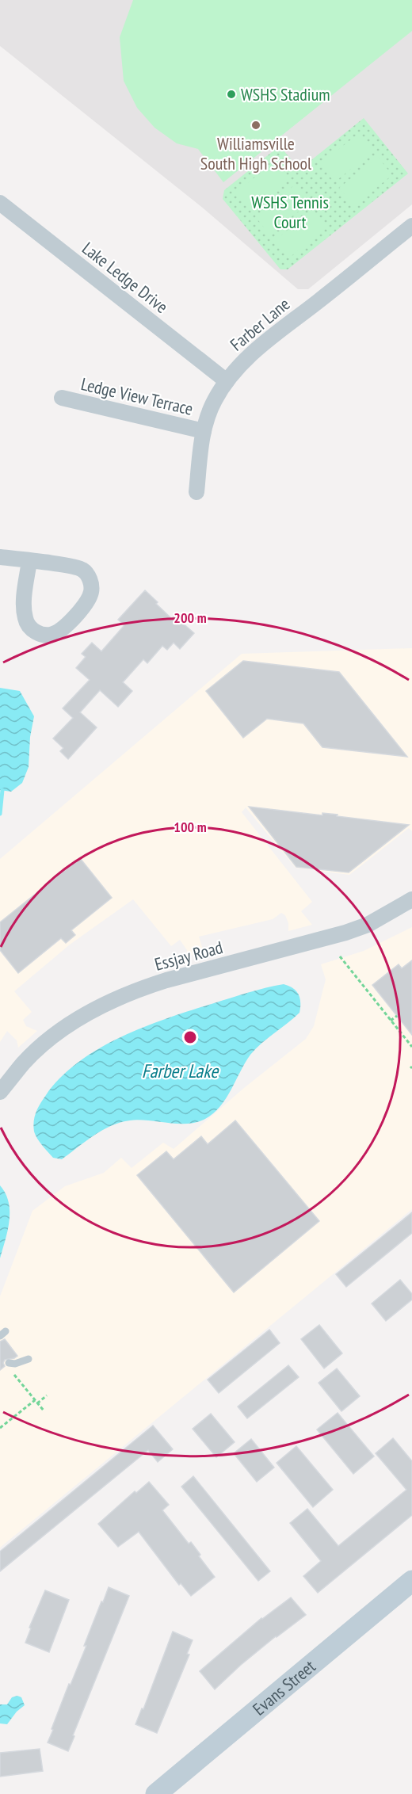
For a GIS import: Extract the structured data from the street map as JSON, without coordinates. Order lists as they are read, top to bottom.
{
  "streets": {
    "street": [
      "Lake Ledge Drive",
      "Farber Lane",
      "Ledge View Terrace",
      "Essjay Road",
      "Evans Street"
    ]
  },
  "crossings": [
    ["Lake Ledge Drive", "Farber Lane"],
    ["Farber Lane", "Ledge View Terrace"]
  ],
  "water": ["Farber Lake"],
  "parks": ["WSHS Tennis Court"],
  "places": ["WSHS Stadium", "Williamsville South High School"],
  "rings": ["200 m", "100 m"]
}
